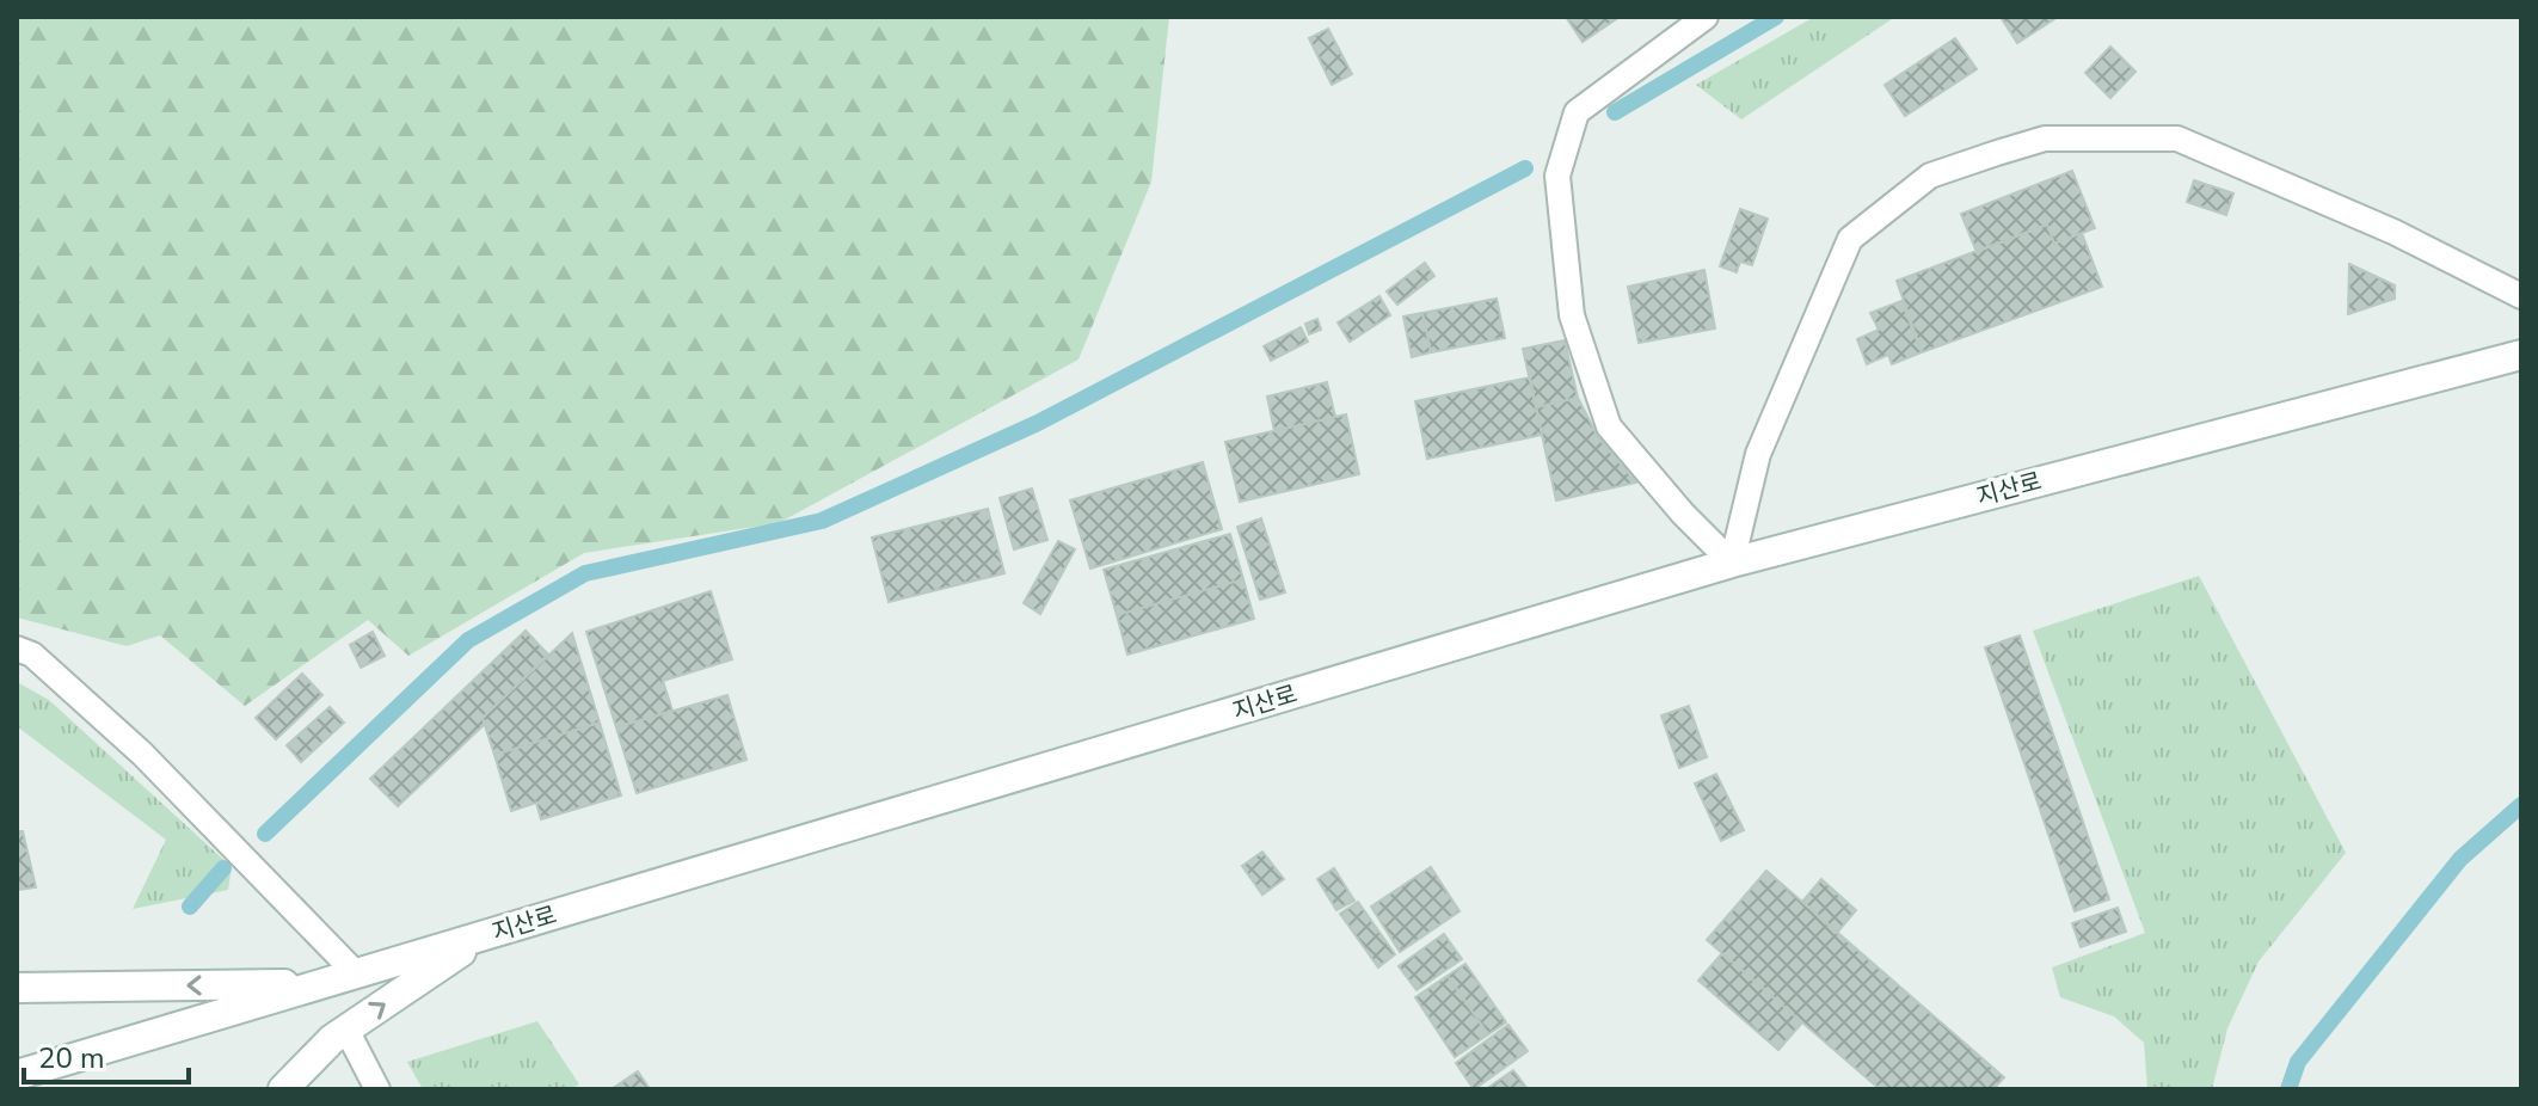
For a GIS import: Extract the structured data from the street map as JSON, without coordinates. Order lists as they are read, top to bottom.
{
  "streets": {
    "main road": ["지산로"]
  },
  "scale_bar": "20 m"
}
